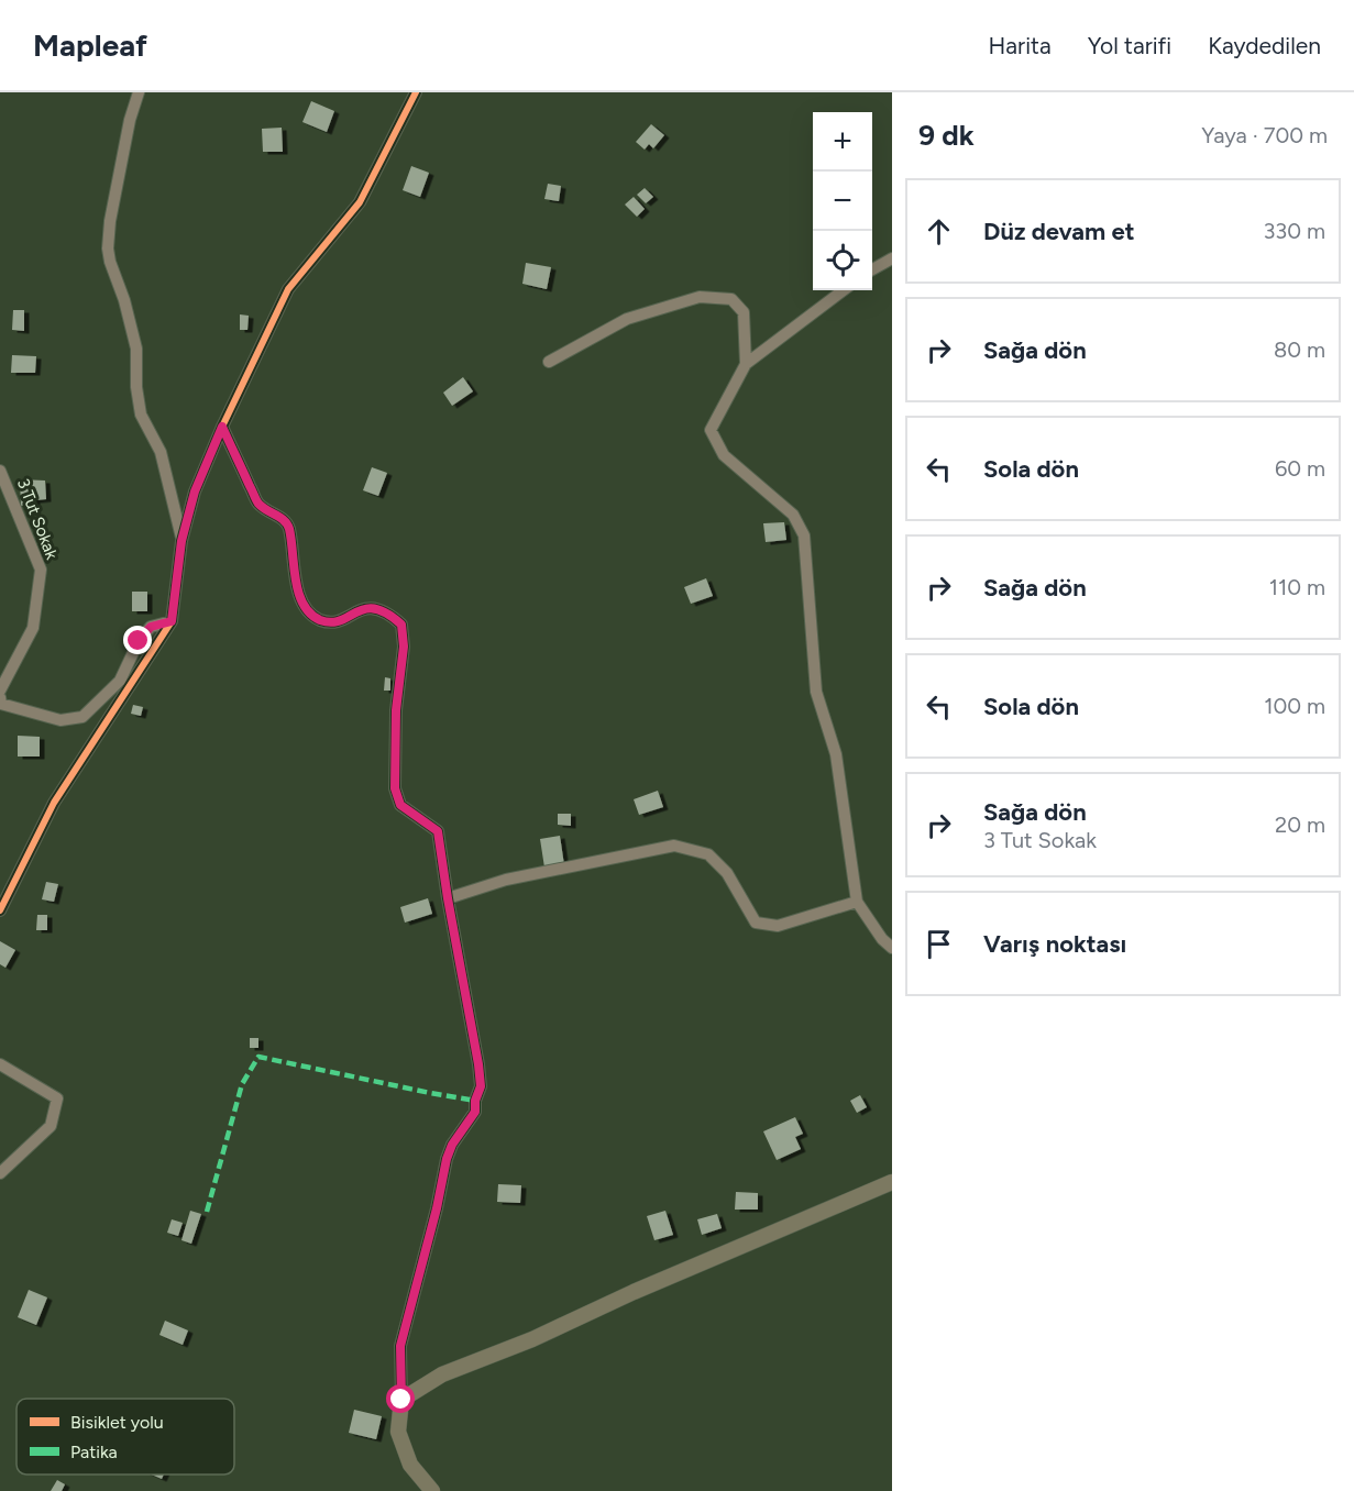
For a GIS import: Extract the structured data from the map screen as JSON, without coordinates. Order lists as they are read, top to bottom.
{
  "streets": {
    "street": ["3 Tut Sokak"]
  },
  "legend": ["Bisiklet yolu", "Patika"],
  "page": {
    "header": "Mapleaf",
    "nav": ["Harita", "Yol tarifi", "Kaydedilen"],
    "heading": ["9 dk", "Yaya · 700 m"],
    "map_buttons": ["+", "−"],
    "list": [
      ["Düz devam et", "330 m"],
      ["Sağa dön", "80 m"],
      ["Sola dön", "60 m"],
      ["Sağa dön", "110 m"],
      ["Sola dön", "100 m"],
      ["Sağa dön", "3 Tut Sokak", "20 m"],
      "Varış noktası"
    ]
  }
}
